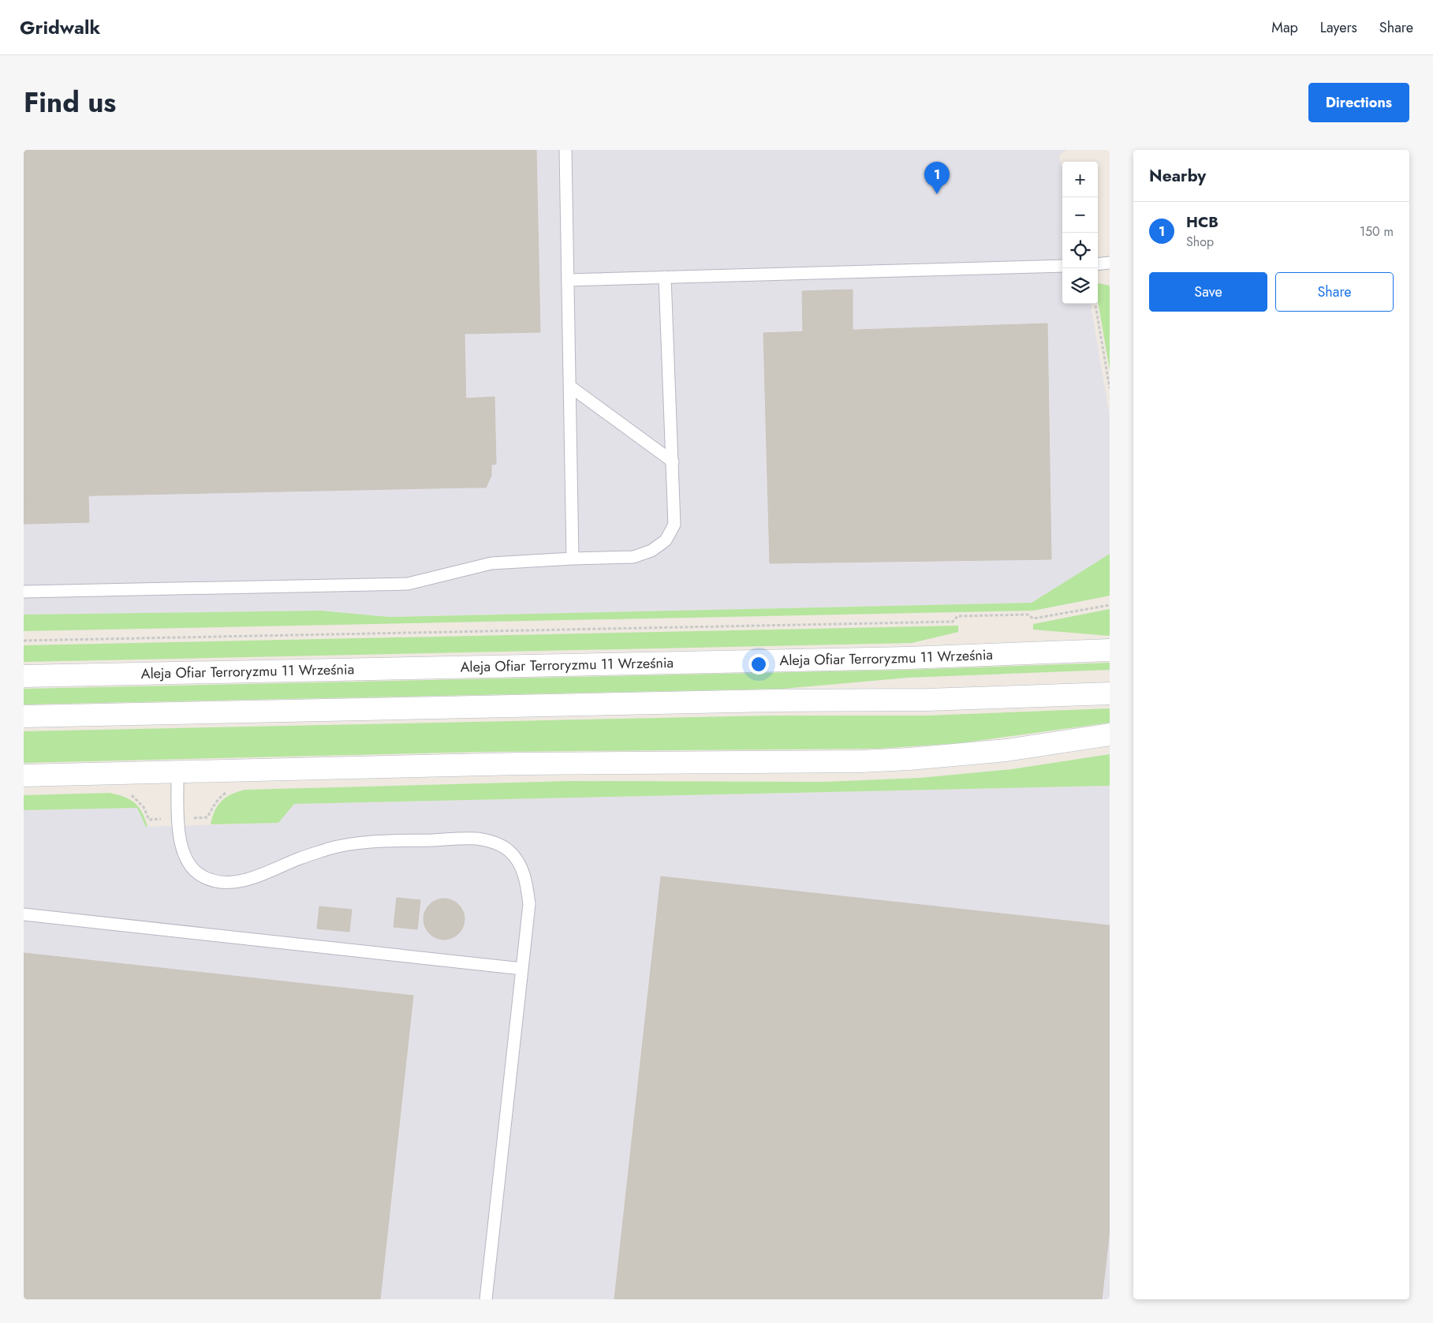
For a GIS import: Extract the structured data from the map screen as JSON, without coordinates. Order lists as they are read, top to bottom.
{
  "streets": {
    "street": ["Aleja Ofiar Terroryzmu 11 Września"]
  },
  "page": {
    "header": "Gridwalk",
    "nav": ["Map", "Layers", "Share"],
    "title": "Find us",
    "buttons": [
      "Directions",
      ["Save", "Share"]
    ],
    "heading": "Nearby",
    "map_buttons": ["+", "−"],
    "pins": "1",
    "list": [
      {
        "mark": "1",
        "name": "HCB",
        "note": "Shop",
        "value": "150 m"
      }
    ]
  }
}
